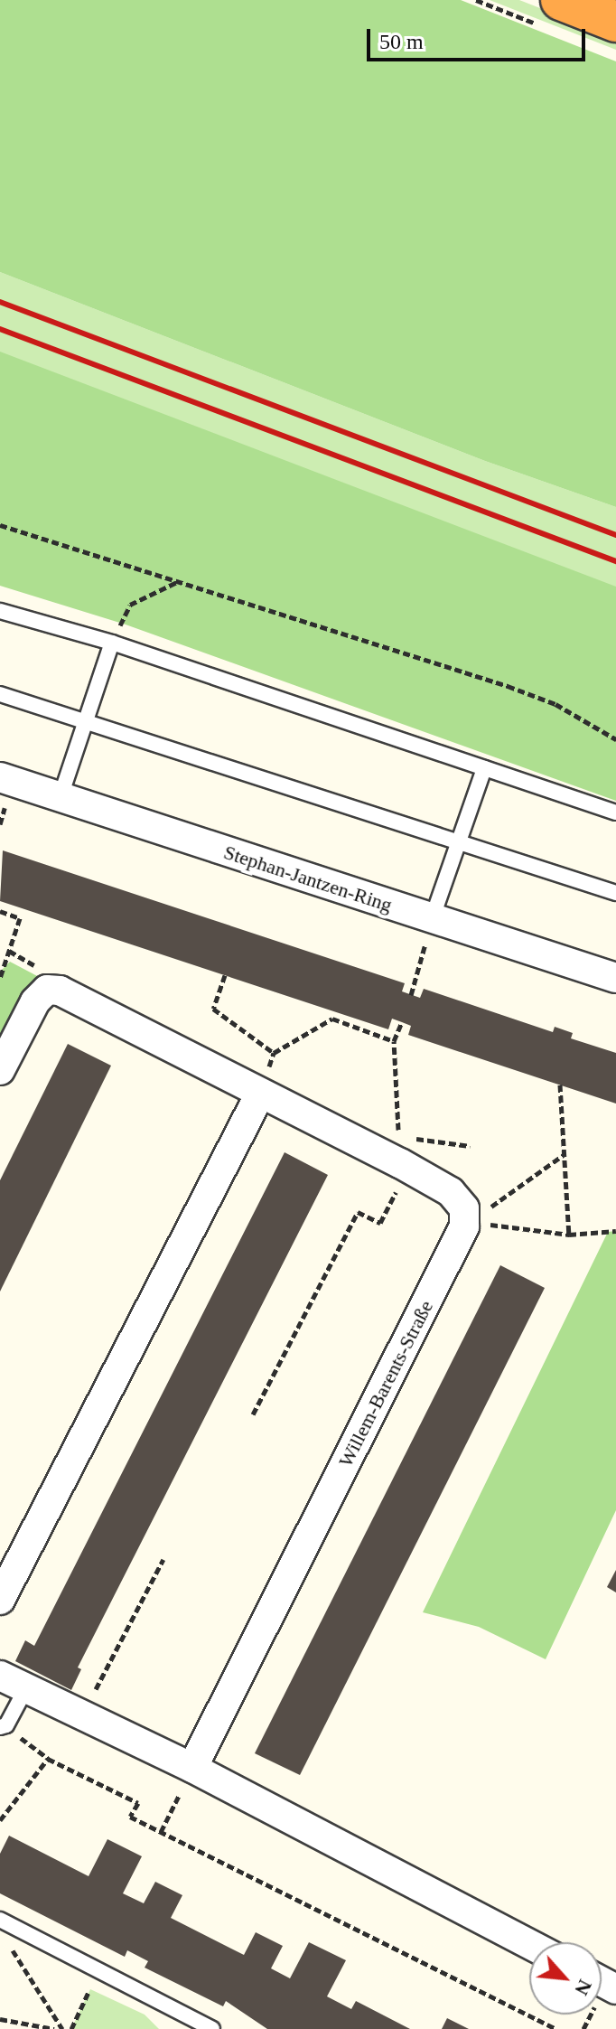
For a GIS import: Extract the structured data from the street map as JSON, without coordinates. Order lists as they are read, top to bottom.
{
  "streets": {
    "street": ["Stephan-Jantzen-Ring", "Willem-Barents-Straße"]
  },
  "scale_bar": "50 m",
  "north": "bottom right"
}
